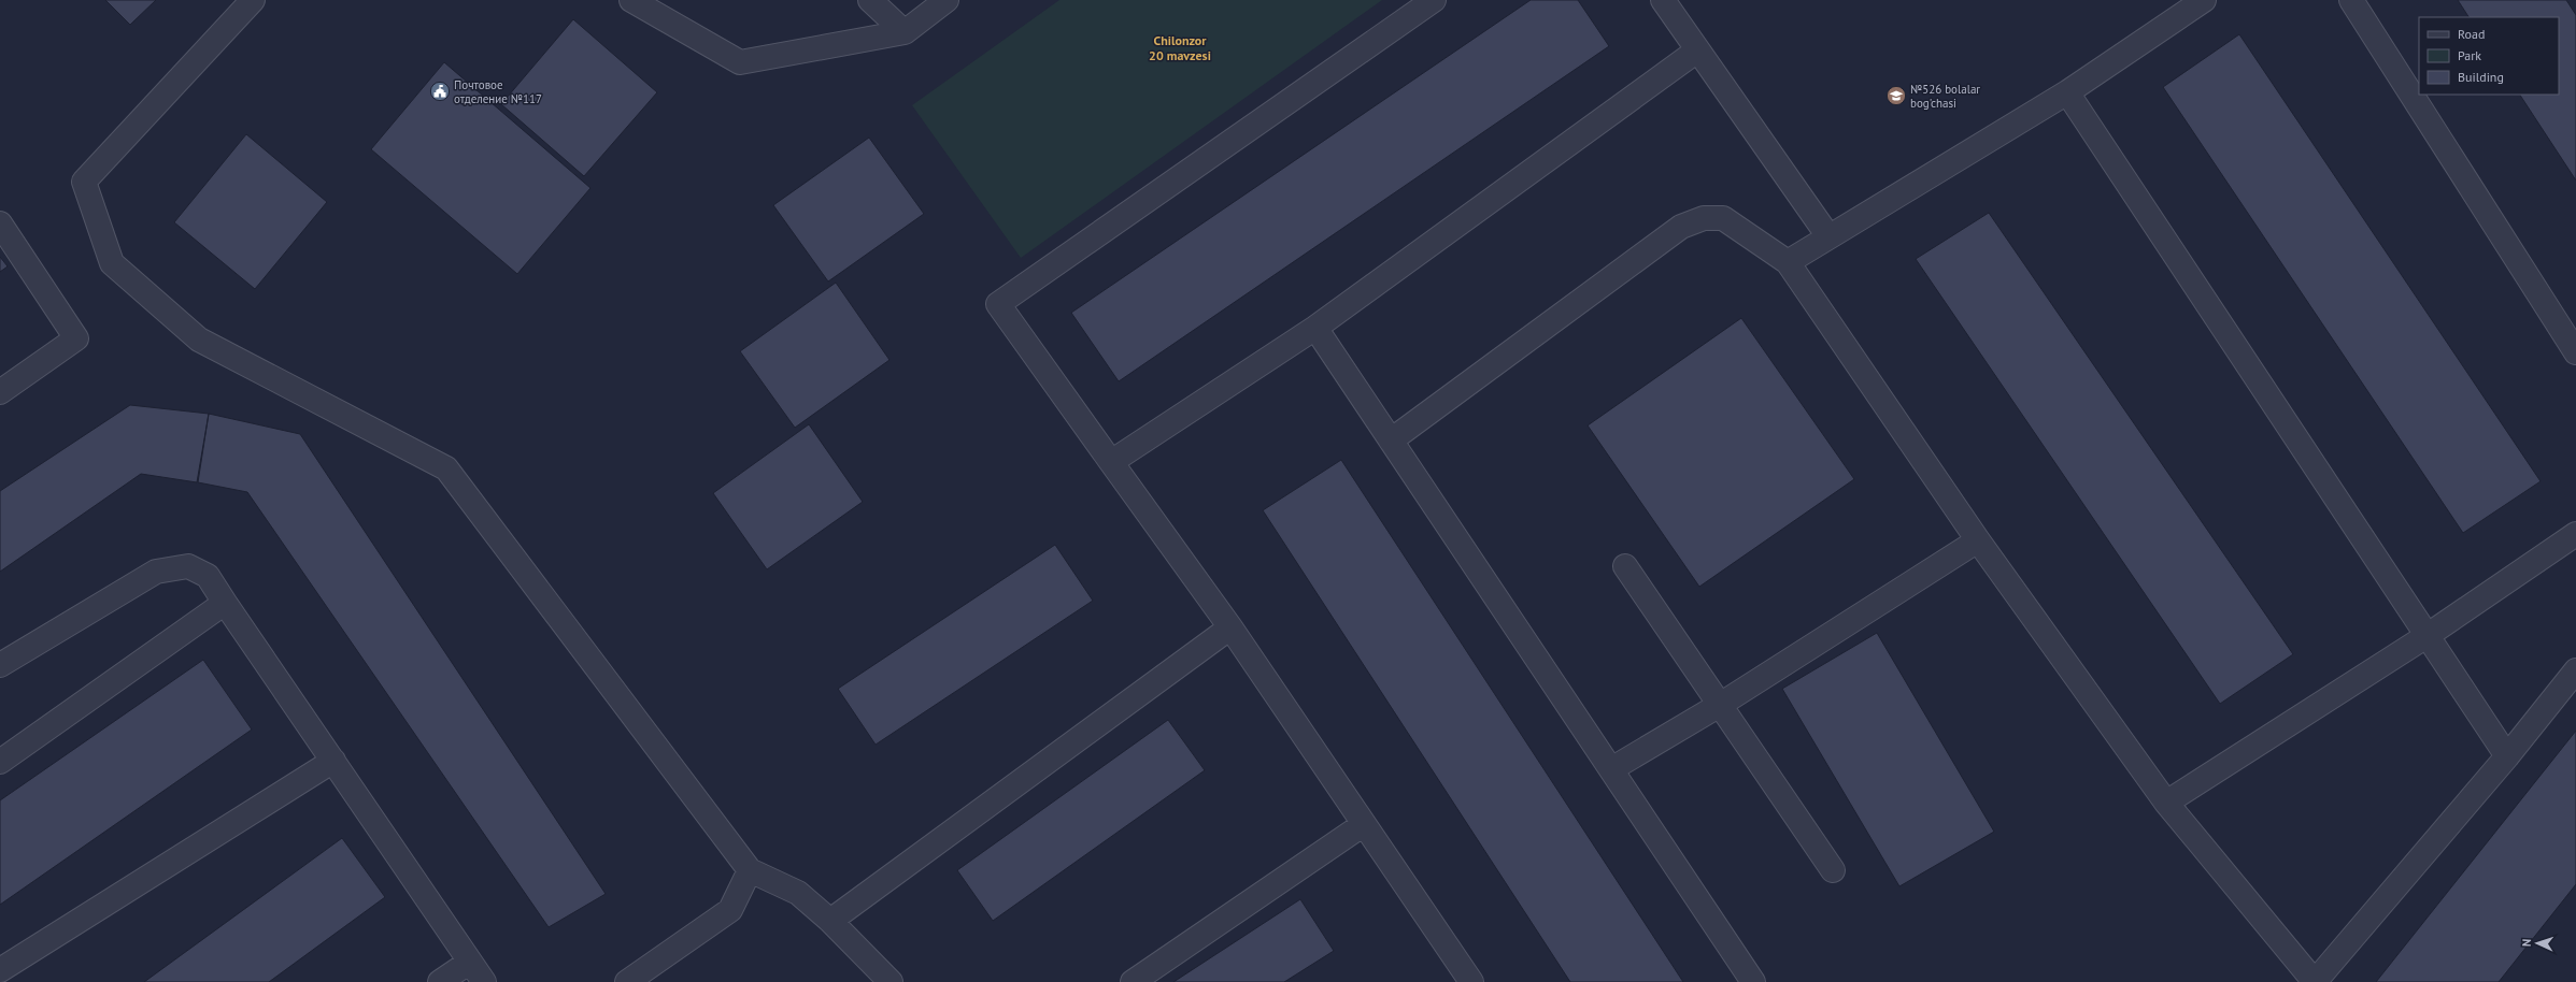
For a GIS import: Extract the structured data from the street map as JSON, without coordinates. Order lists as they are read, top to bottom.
{
  "districts": ["Chilonzor 20 mavzesi"],
  "places": {
    "public building": ["Почтовое отделение №117"],
    "school or university": ["№526 bolalar bog'chasi"]
  },
  "legend": ["Road", "Park", "Building"],
  "north": "left"
}
